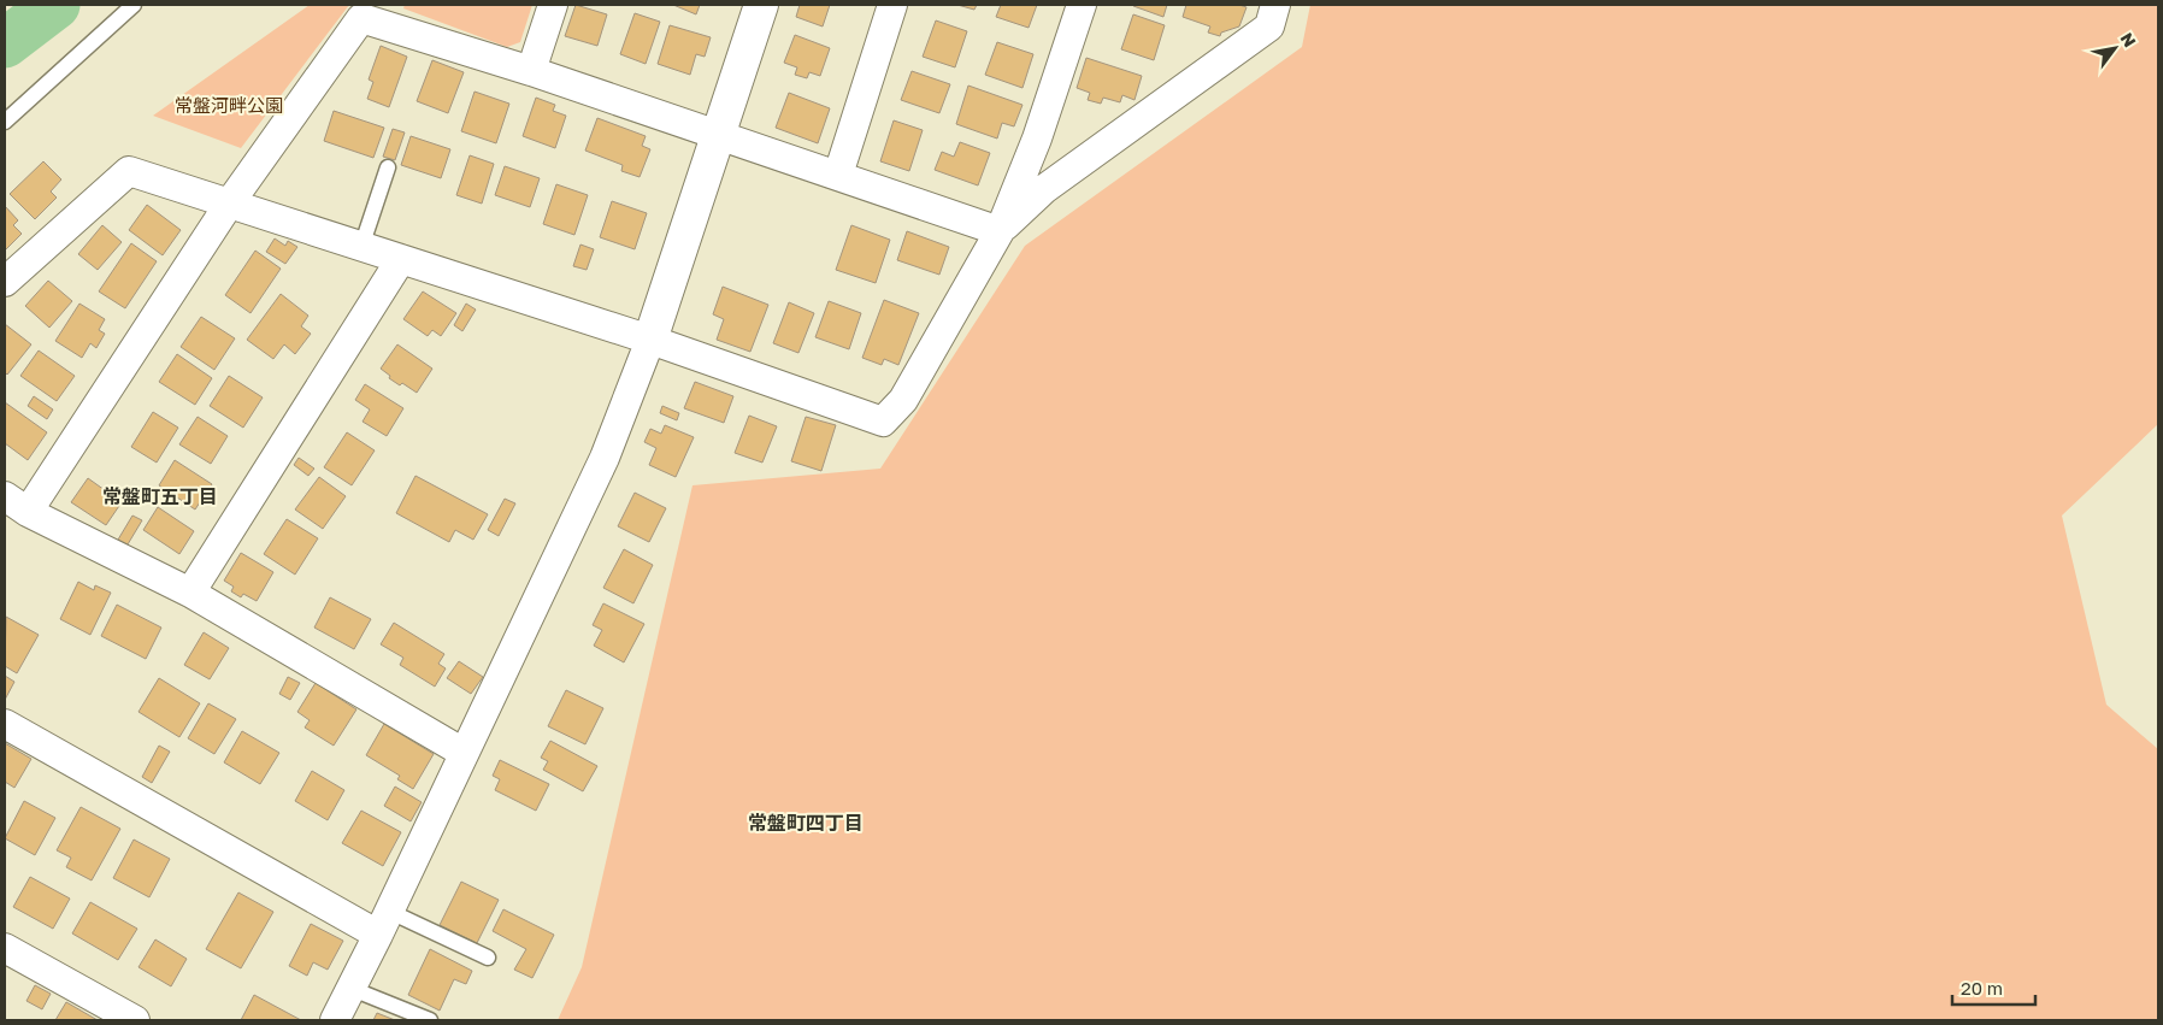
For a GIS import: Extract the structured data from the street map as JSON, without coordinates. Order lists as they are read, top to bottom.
{
  "districts": ["常盤町五丁目", "常盤町四丁目"],
  "parks": ["常盤河畔公園"],
  "scale_bar": "20 m",
  "north": "top right"
}
